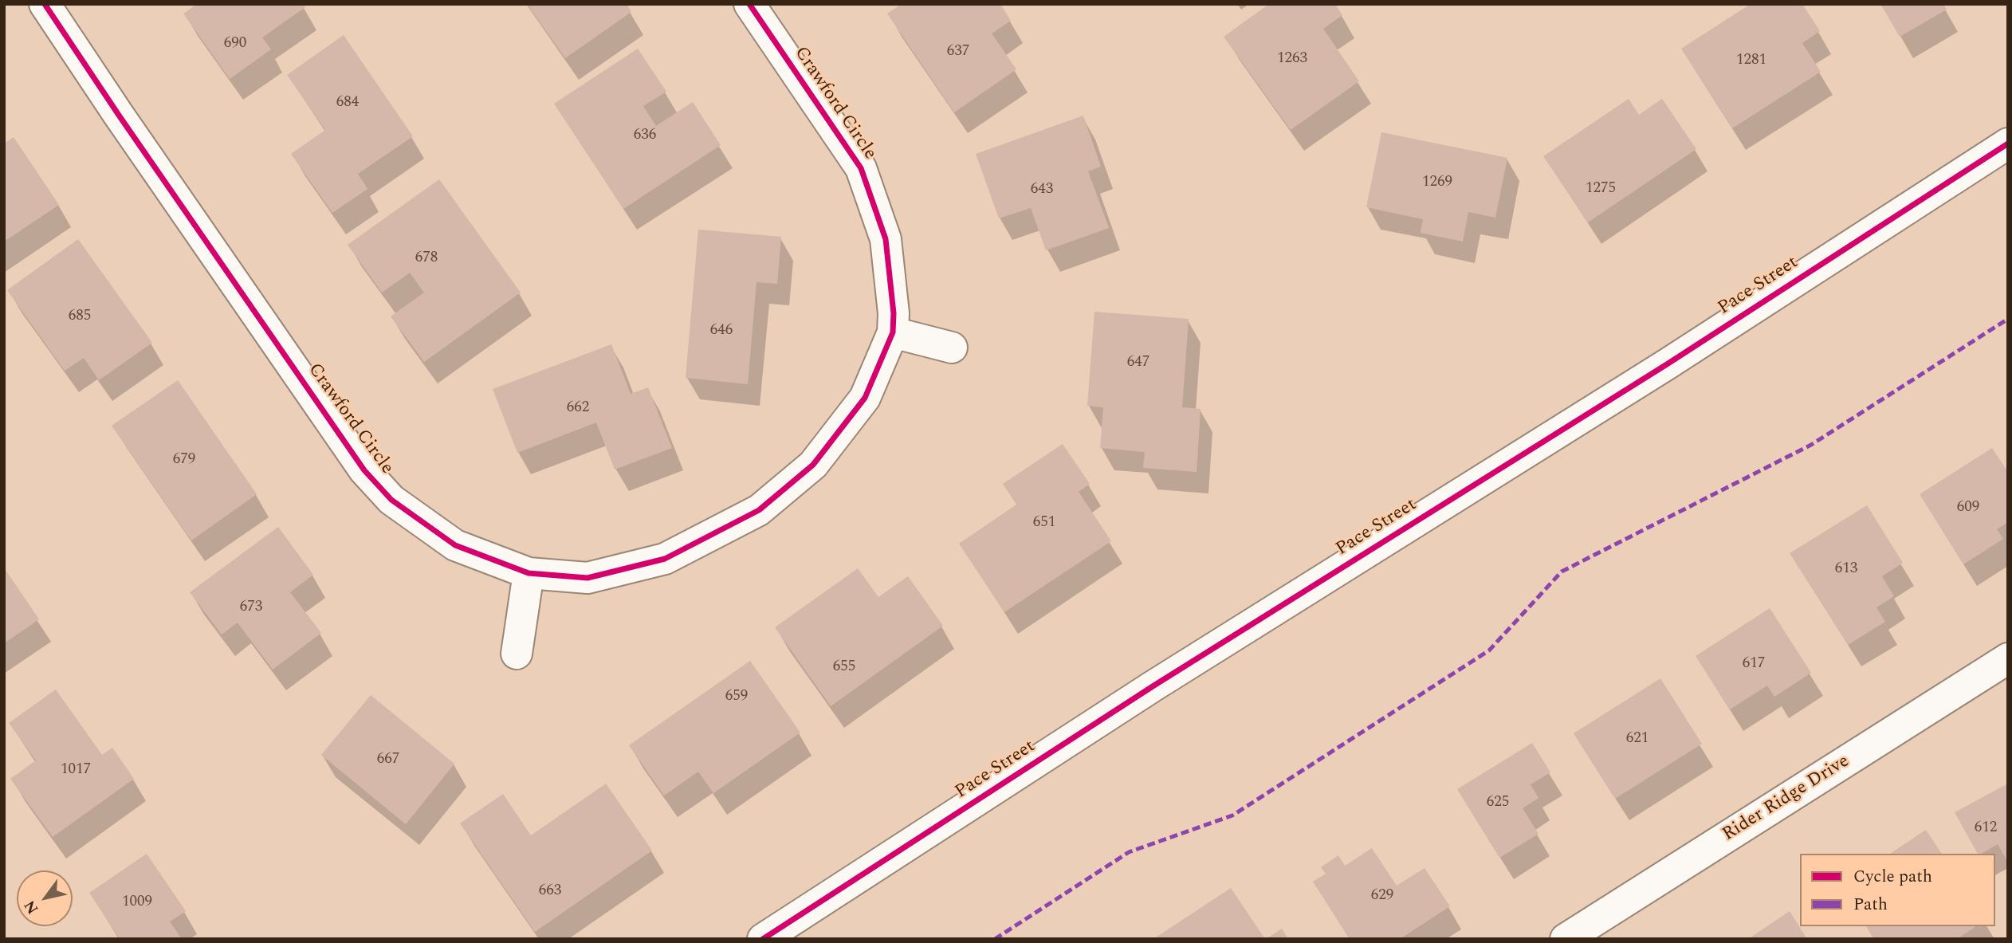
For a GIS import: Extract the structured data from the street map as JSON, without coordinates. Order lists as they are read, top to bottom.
{
  "streets": {
    "street": ["Crawford Circle", "Pace Street", "Rider Ridge Drive"]
  },
  "house_numbers": [
    "690",
    "637",
    "1263",
    "1281",
    "684",
    "636",
    "1269",
    "1275",
    "643",
    "678",
    "685",
    "646",
    "647",
    "662",
    "679",
    "609",
    "651",
    "613",
    "673",
    "617",
    "655",
    "659",
    "621",
    "667",
    "1017",
    "625",
    "612",
    "663",
    "629",
    "1009"
  ],
  "legend": ["Cycle path", "Path"],
  "north": "bottom left"
}
